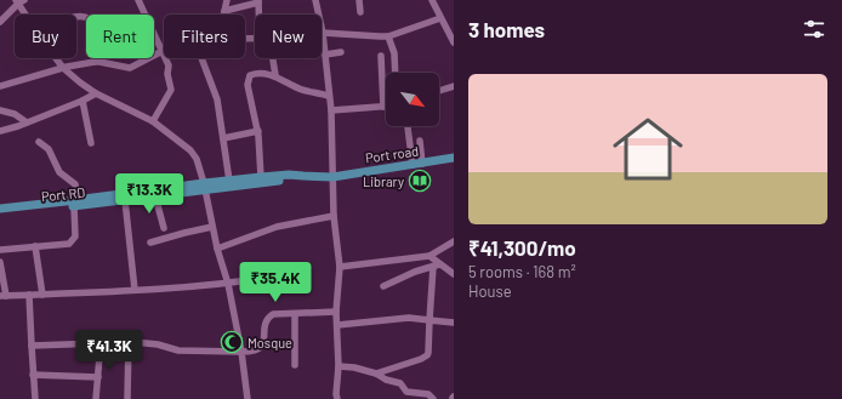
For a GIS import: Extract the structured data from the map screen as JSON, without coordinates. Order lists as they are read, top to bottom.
{
  "streets": {
    "main road": ["Port road", "Port RD"]
  },
  "crossings": [
    ["Port road", "Port RD"]
  ],
  "places": {
    "library": ["Library"],
    "mosque": ["Mosque"]
  },
  "north": "bottom right",
  "page": {
    "heading": "3 homes",
    "chip": [
      "Buy",
      "Rent",
      "Filters",
      "New"
    ],
    "list": [
      {
        "name": "₹41,300/mo",
        "note": "5 rooms · 168 m² · House"
      }
    ],
    "price": ["₹13.3K", "₹35.4K", "₹41.3K"]
  }
}
